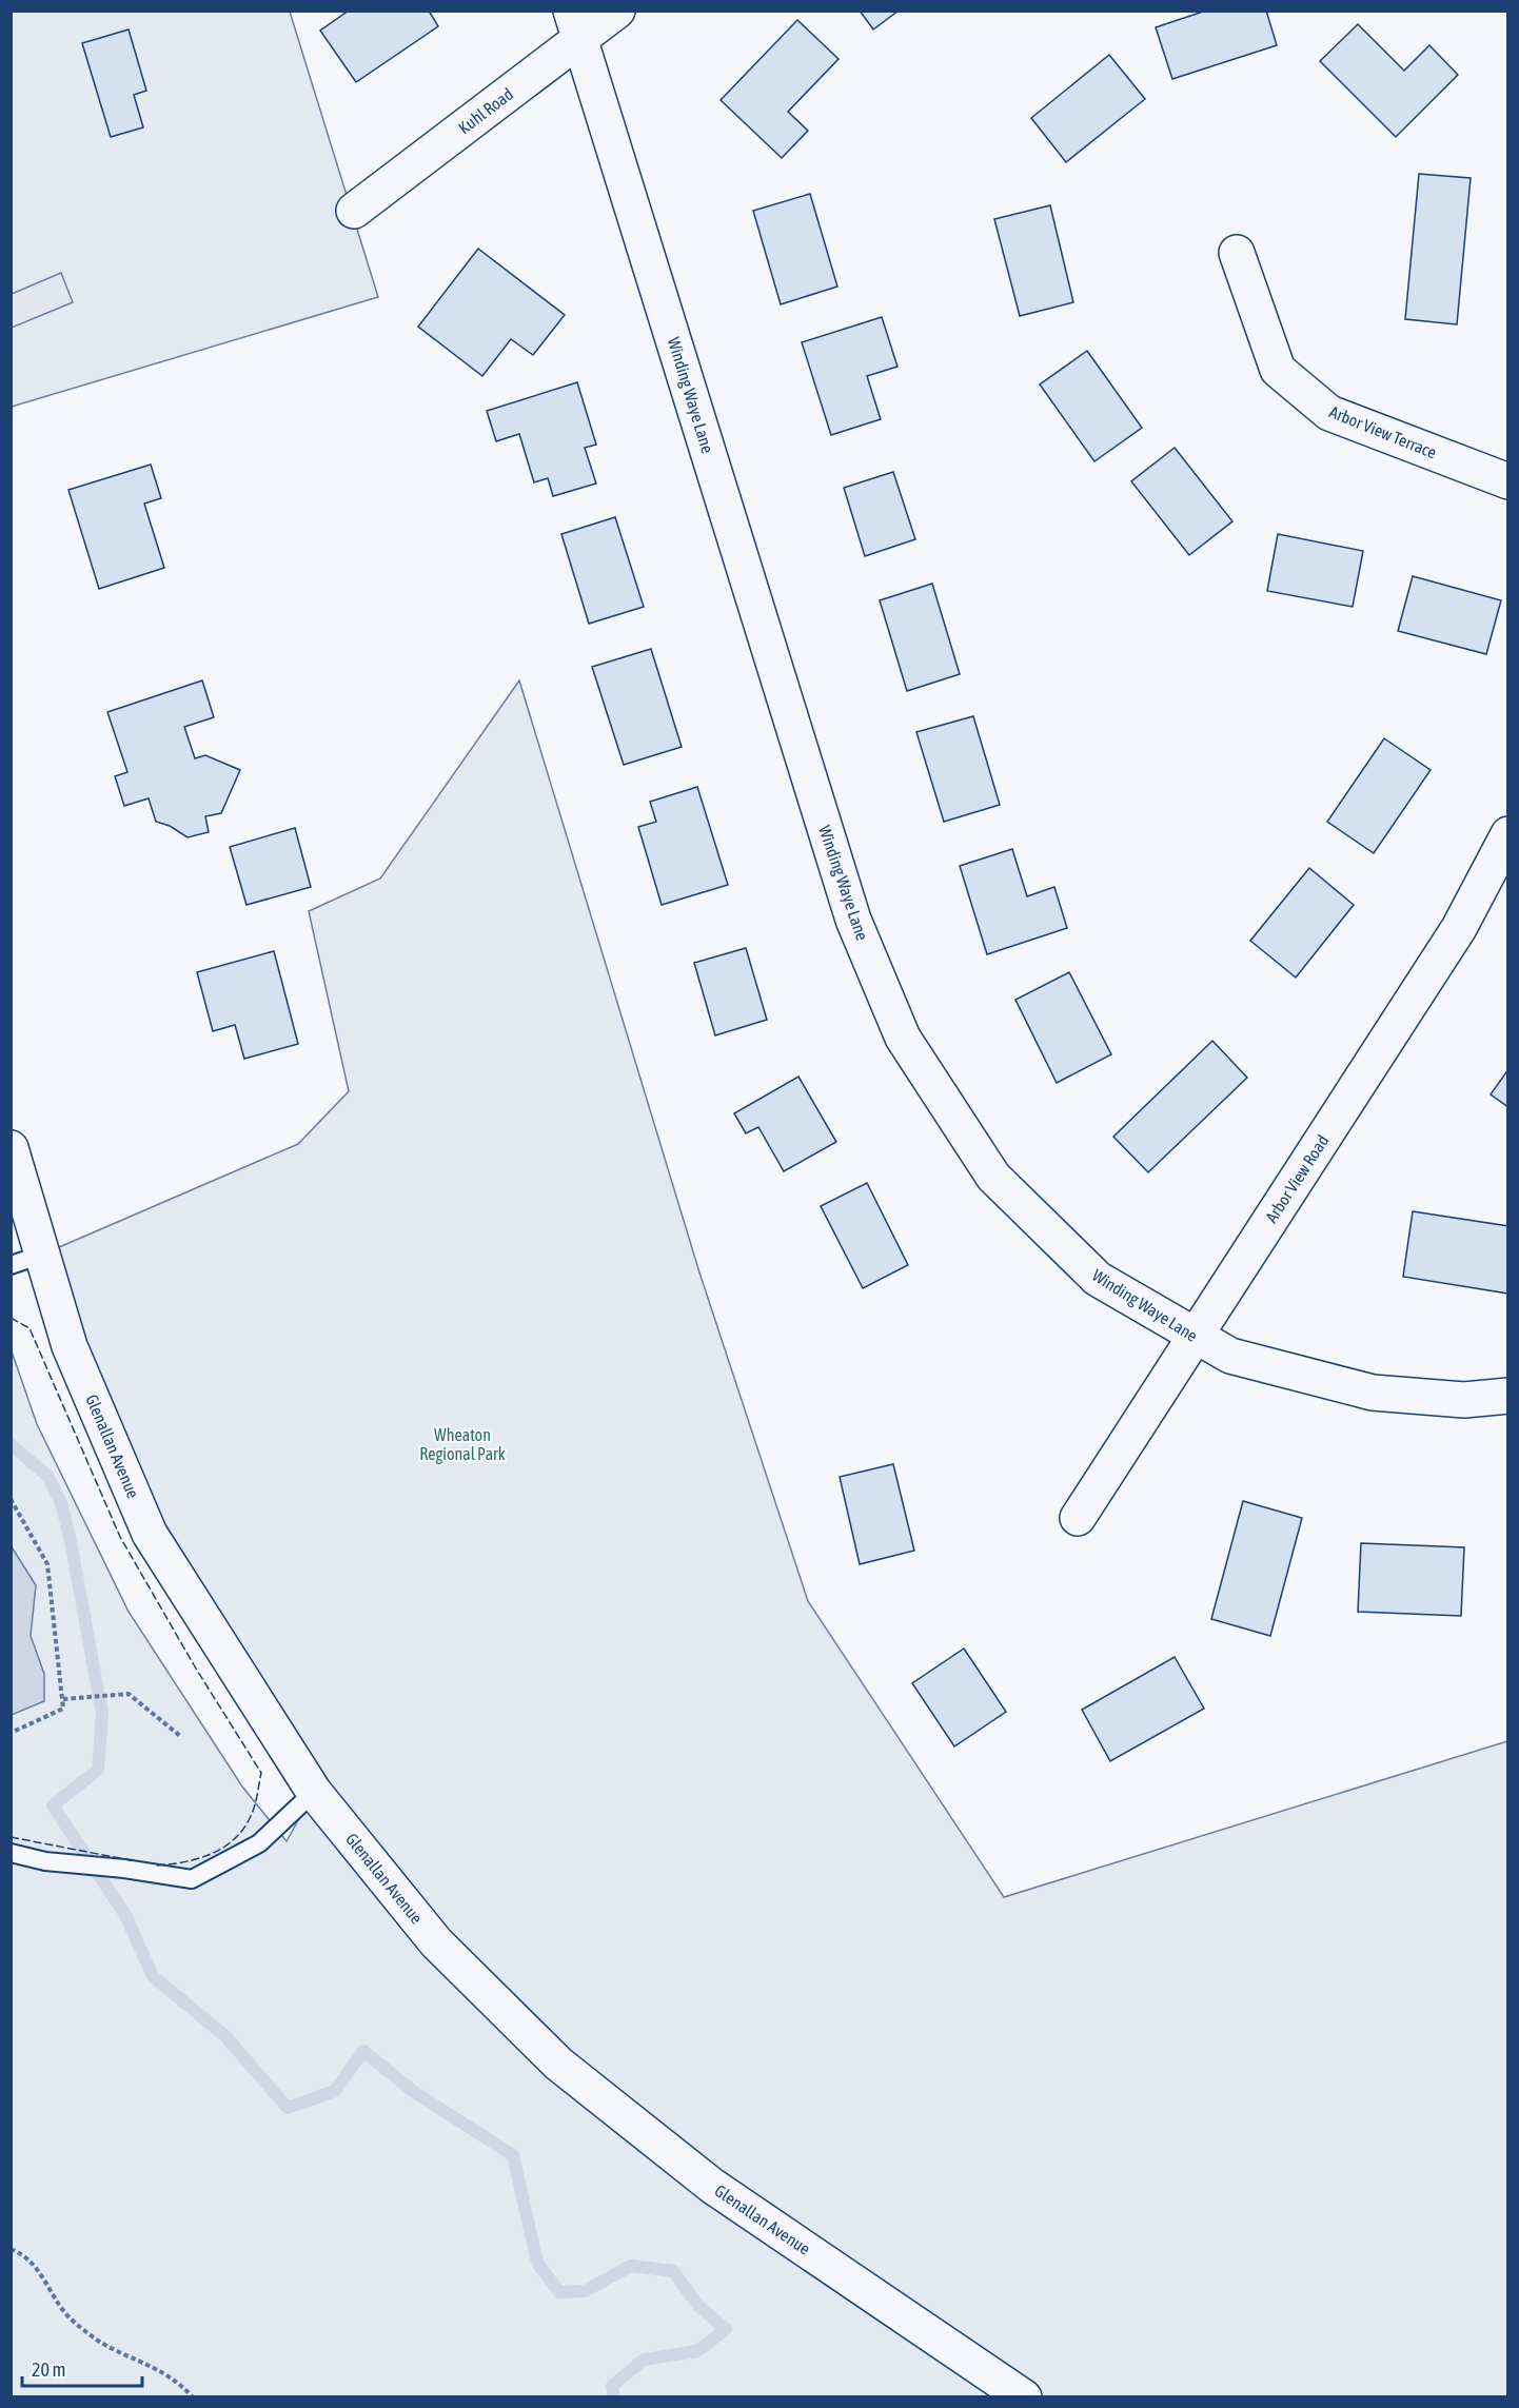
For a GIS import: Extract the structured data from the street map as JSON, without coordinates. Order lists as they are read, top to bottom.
{
  "streets": {
    "street": [
      "Kuhl Road",
      "Winding Waye Lane",
      "Arbor View Terrace",
      "Arbor View Road",
      "Glenallan Avenue"
    ]
  },
  "crossings": [
    ["Kuhl Road", "Winding Waye Lane"],
    ["Winding Waye Lane", "Arbor View Road"]
  ],
  "parks": ["Wheaton Regional Park"],
  "scale_bar": "20 m"
}
